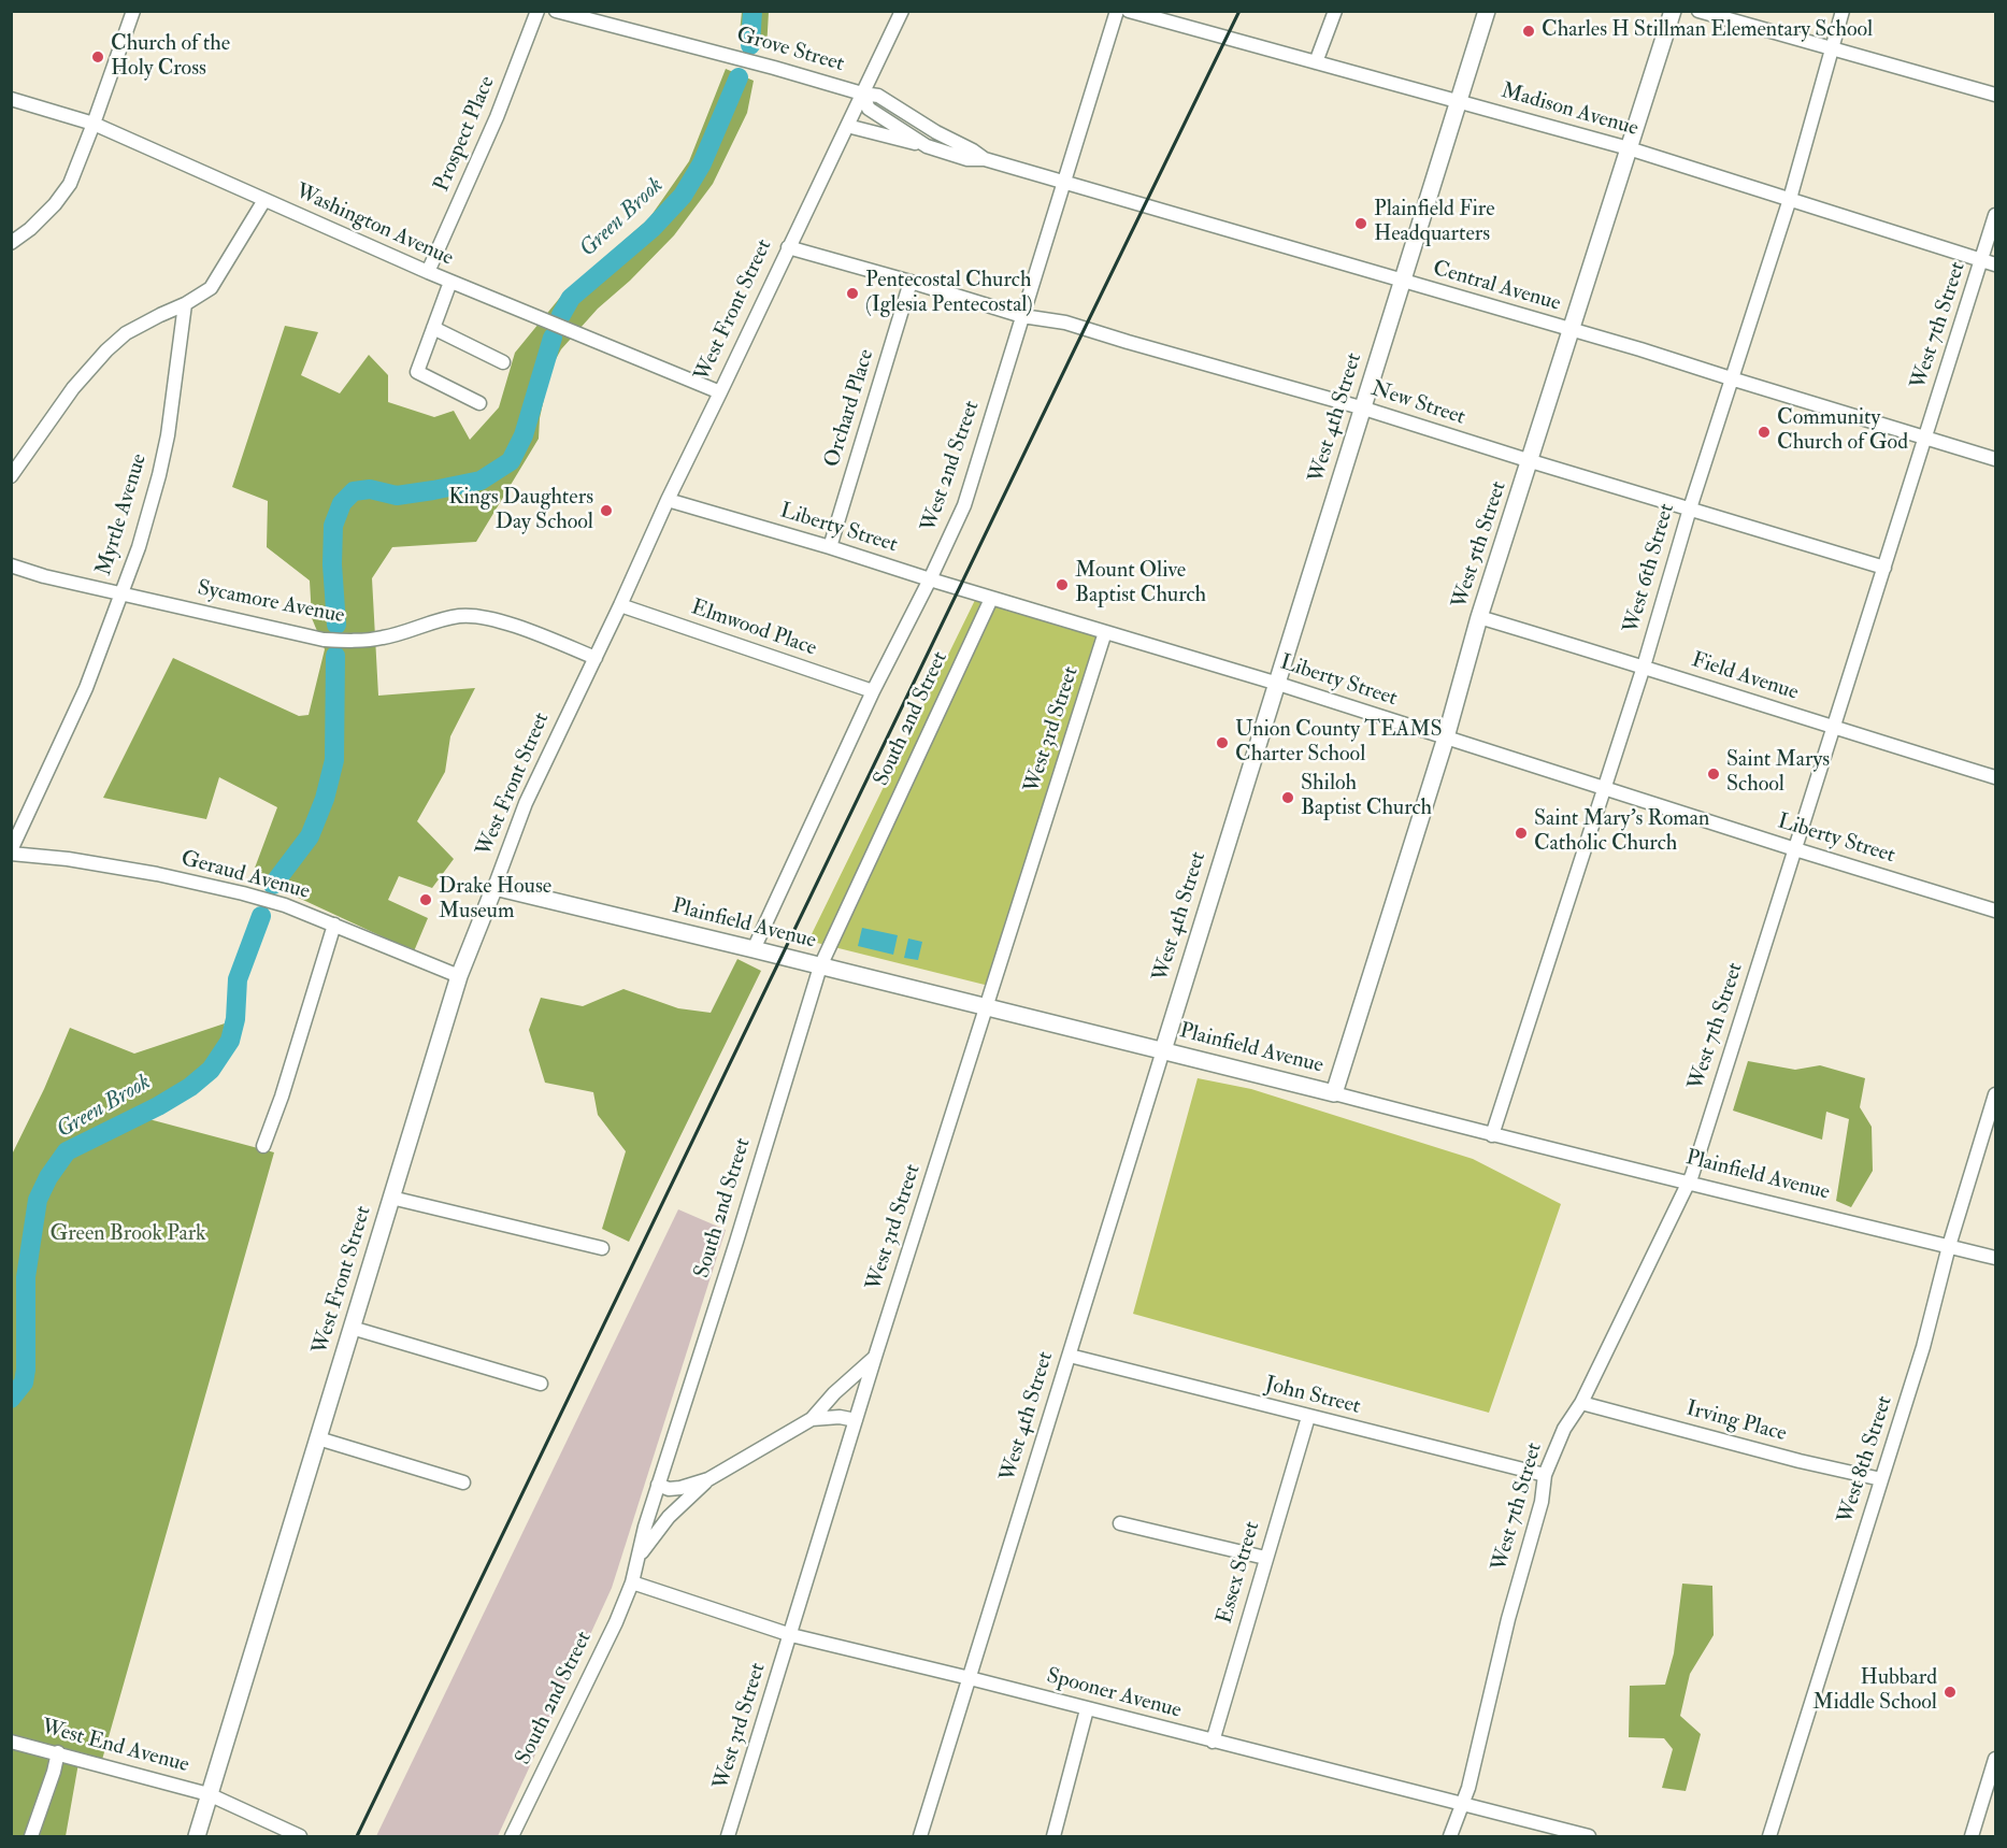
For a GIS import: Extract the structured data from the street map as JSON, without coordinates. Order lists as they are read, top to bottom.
{
  "streets": {
    "main road": [
      "West Front Street",
      "West 4th Street",
      "West 5th Street",
      "Plainfield Avenue"
    ],
    "street": [
      "Grove Street",
      "Madison Avenue",
      "Prospect Place",
      "Washington Avenue",
      "Central Avenue",
      "West 7th Street",
      "New Street",
      "Orchard Place",
      "West 2nd Street",
      "Myrtle Avenue",
      "Liberty Street",
      "West 6th Street",
      "Sycamore Avenue",
      "Elmwood Place",
      "Field Avenue",
      "South 2nd Street",
      "West 3rd Street",
      "Geraud Avenue",
      "John Street",
      "Irving Place",
      "West 8th Street",
      "Essex Street",
      "Spooner Avenue",
      "West End Avenue"
    ]
  },
  "crossings": [
    ["Grove Street", "Central Avenue"],
    ["Grove Street", "West Front Street"],
    ["Madison Avenue", "West 7th Street"],
    ["Madison Avenue", "West 4th Street"],
    ["Madison Avenue", "West 5th Street"],
    ["Madison Avenue", "West 6th Street"],
    ["Prospect Place", "Washington Avenue"],
    ["Washington Avenue", "West Front Street"],
    ["Central Avenue", "West Front Street"],
    ["Central Avenue", "West 7th Street"],
    ["Central Avenue", "West 4th Street"],
    ["Central Avenue", "West 2nd Street"],
    ["Central Avenue", "West 5th Street"],
    ["Central Avenue", "West 6th Street"],
    ["West Front Street", "New Street"],
    ["West Front Street", "Liberty Street"],
    ["West Front Street", "Sycamore Avenue"],
    ["West Front Street", "Elmwood Place"],
    ["West Front Street", "Geraud Avenue"],
    ["West Front Street", "Plainfield Avenue"],
    ["West Front Street", "West End Avenue"],
    ["West 7th Street", "New Street"],
    ["West 7th Street", "Liberty Street"],
    ["West 7th Street", "Field Avenue"],
    ["West 7th Street", "Plainfield Avenue"],
    ["West 7th Street", "John Street"],
    ["West 7th Street", "Irving Place"],
    ["West 7th Street", "Spooner Avenue"],
    ["New Street", "Orchard Place"],
    ["New Street", "West 4th Street"],
    ["New Street", "West 2nd Street"],
    ["New Street", "West 5th Street"],
    ["New Street", "West 6th Street"],
    ["Orchard Place", "Liberty Street"],
    ["West 4th Street", "Liberty Street"],
    ["West 4th Street", "Plainfield Avenue"],
    ["West 4th Street", "John Street"],
    ["West 4th Street", "Spooner Avenue"],
    ["West 2nd Street", "Liberty Street"],
    ["West 2nd Street", "Elmwood Place"],
    ["West 2nd Street", "Plainfield Avenue"],
    ["Myrtle Avenue", "Sycamore Avenue"],
    ["Myrtle Avenue", "Geraud Avenue"],
    ["Liberty Street", "West 5th Street"],
    ["Liberty Street", "West 6th Street"],
    ["Liberty Street", "South 2nd Street"],
    ["Liberty Street", "West 3rd Street"],
    ["West 5th Street", "Field Avenue"],
    ["West 5th Street", "Plainfield Avenue"],
    ["West 6th Street", "Field Avenue"],
    ["West 6th Street", "Plainfield Avenue"],
    ["South 2nd Street", "Plainfield Avenue"],
    ["South 2nd Street", "Spooner Avenue"],
    ["West 3rd Street", "Plainfield Avenue"],
    ["West 3rd Street", "Spooner Avenue"],
    ["Plainfield Avenue", "West 8th Street"],
    ["John Street", "Essex Street"],
    ["Irving Place", "West 8th Street"],
    ["Essex Street", "Spooner Avenue"]
  ],
  "water": ["Green Brook"],
  "parks": ["Green Brook Park"],
  "places": [
    "Charles H Stillman Elementary School",
    "Church of the Holy Cross",
    "Plainfield Fire Headquarters",
    "Pentecostal Church (Iglesia Pentecostal)",
    "Community Church of God",
    "Kings Daughters Day School",
    "Mount Olive Baptist Church",
    "Union County TEAMS Charter School",
    "Saint Marys School",
    "Shiloh Baptist Church",
    "Saint Mary's Roman Catholic Church",
    "Drake House Museum",
    "Hubbard Middle School"
  ]
}
